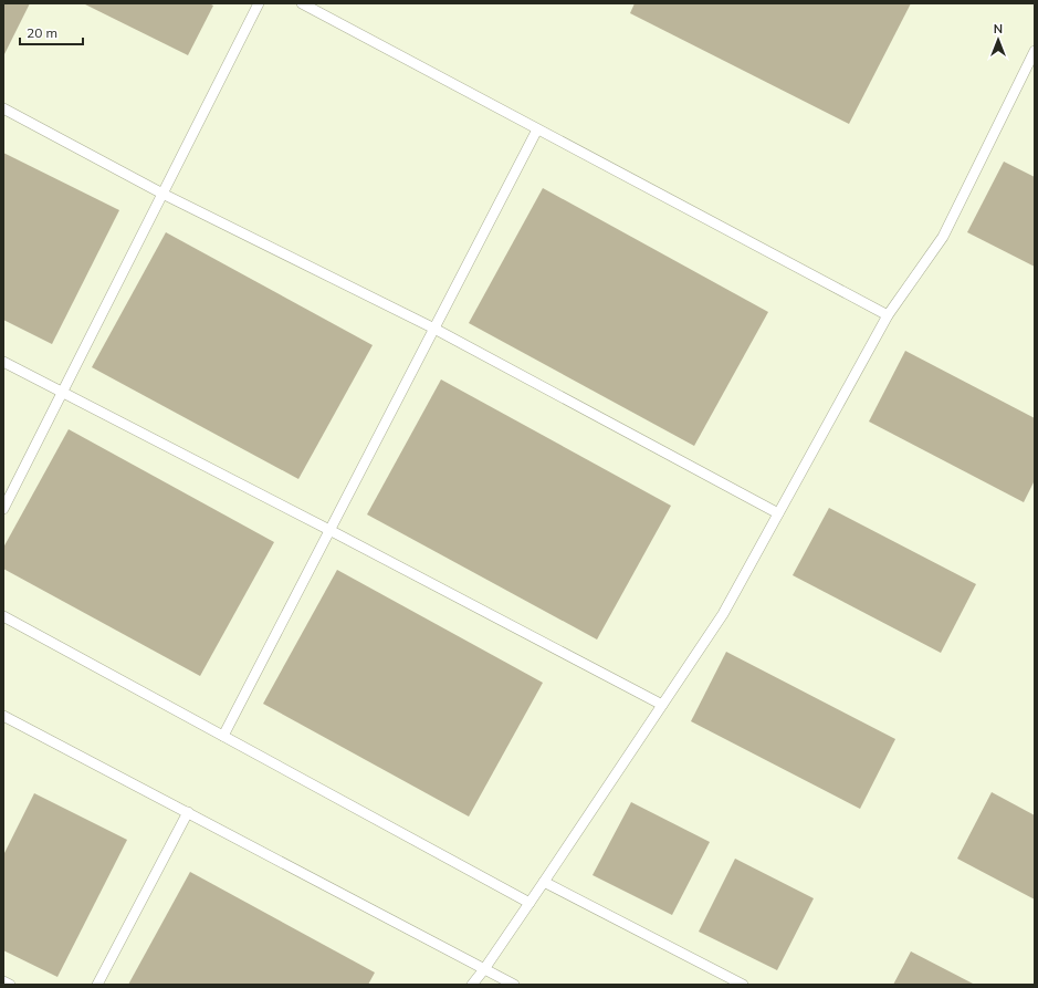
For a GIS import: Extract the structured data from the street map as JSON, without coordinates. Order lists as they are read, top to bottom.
{
  "scale_bar": "20 m",
  "north": "top"
}
